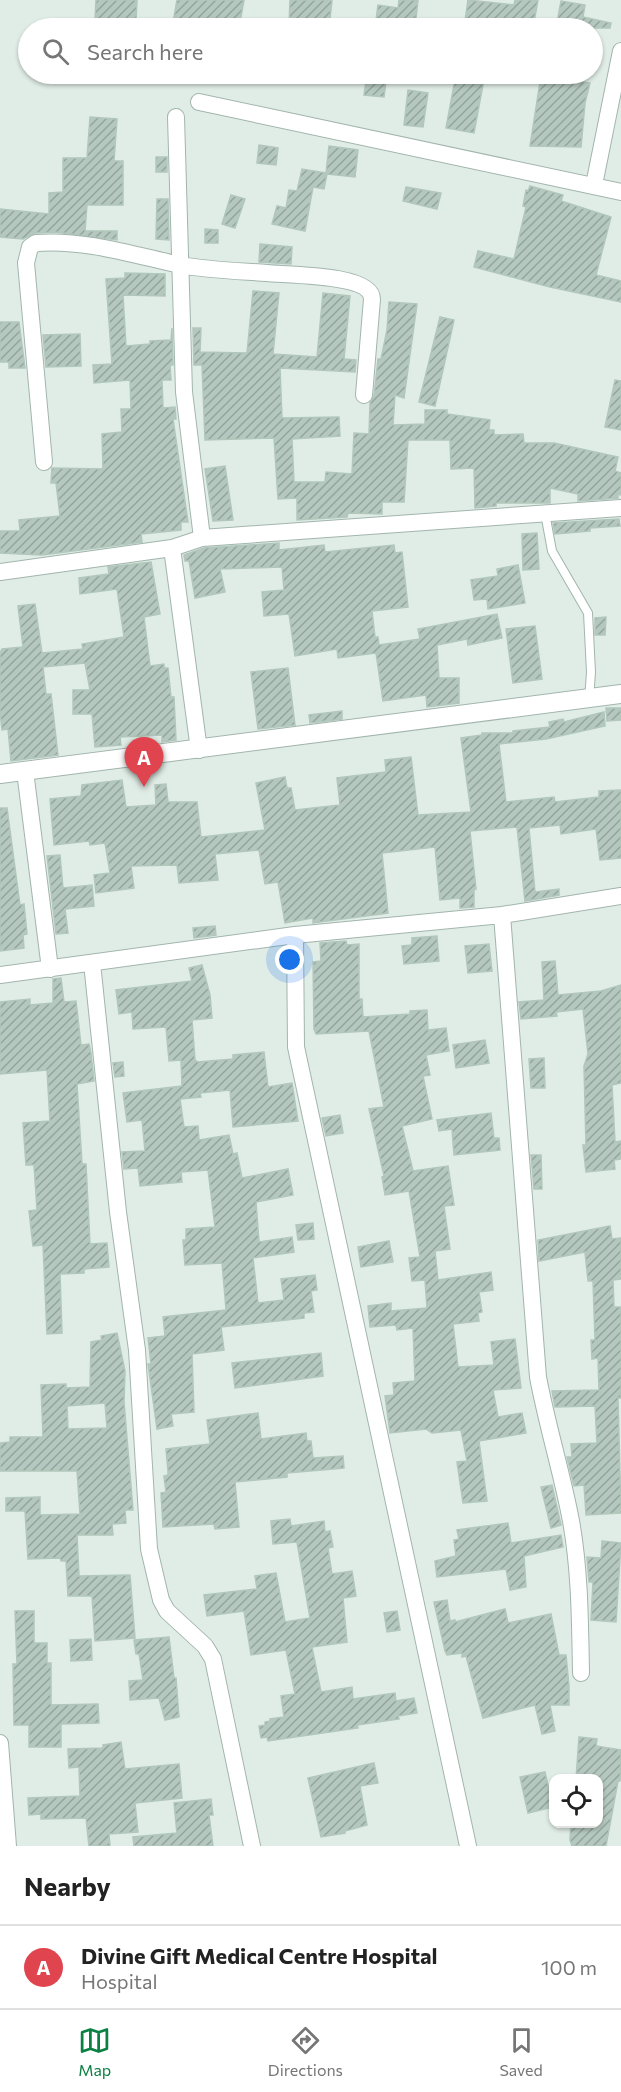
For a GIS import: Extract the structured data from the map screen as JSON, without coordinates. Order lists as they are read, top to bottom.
{
  "page": {
    "search": "Search here",
    "pins": "A",
    "heading": "Nearby",
    "list": [
      {
        "mark": "A",
        "name": "Divine Gift Medical Centre Hospital",
        "note": "Hospital",
        "value": "100 m"
      }
    ],
    "nav": ["Map", "Directions", "Saved"]
  }
}
